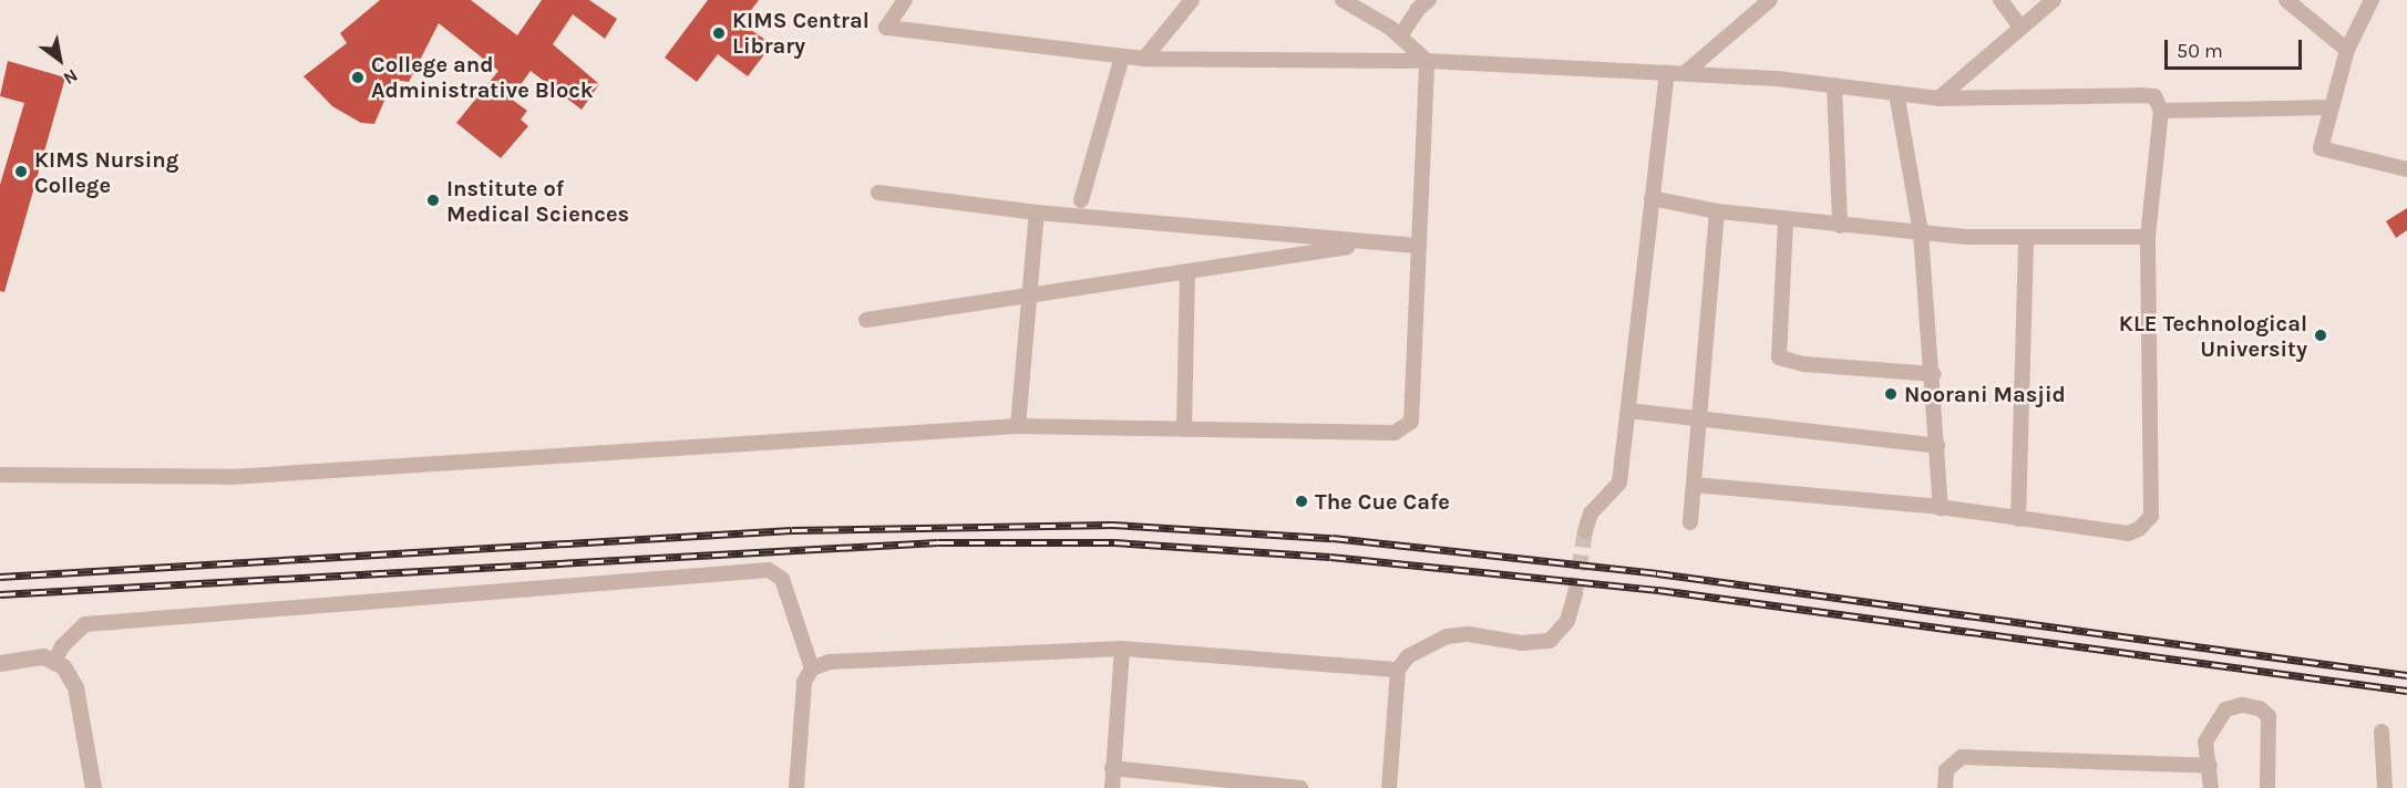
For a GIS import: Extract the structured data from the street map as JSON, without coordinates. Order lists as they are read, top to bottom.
{
  "places": [
    "KIMS Central Library",
    "College and Administrative Block",
    "KIMS Nursing College",
    "Institute of Medical Sciences",
    "KLE Technological University",
    "Noorani Masjid",
    "The Cue Cafe"
  ],
  "scale_bar": "50 m",
  "north": "bottom right"
}
